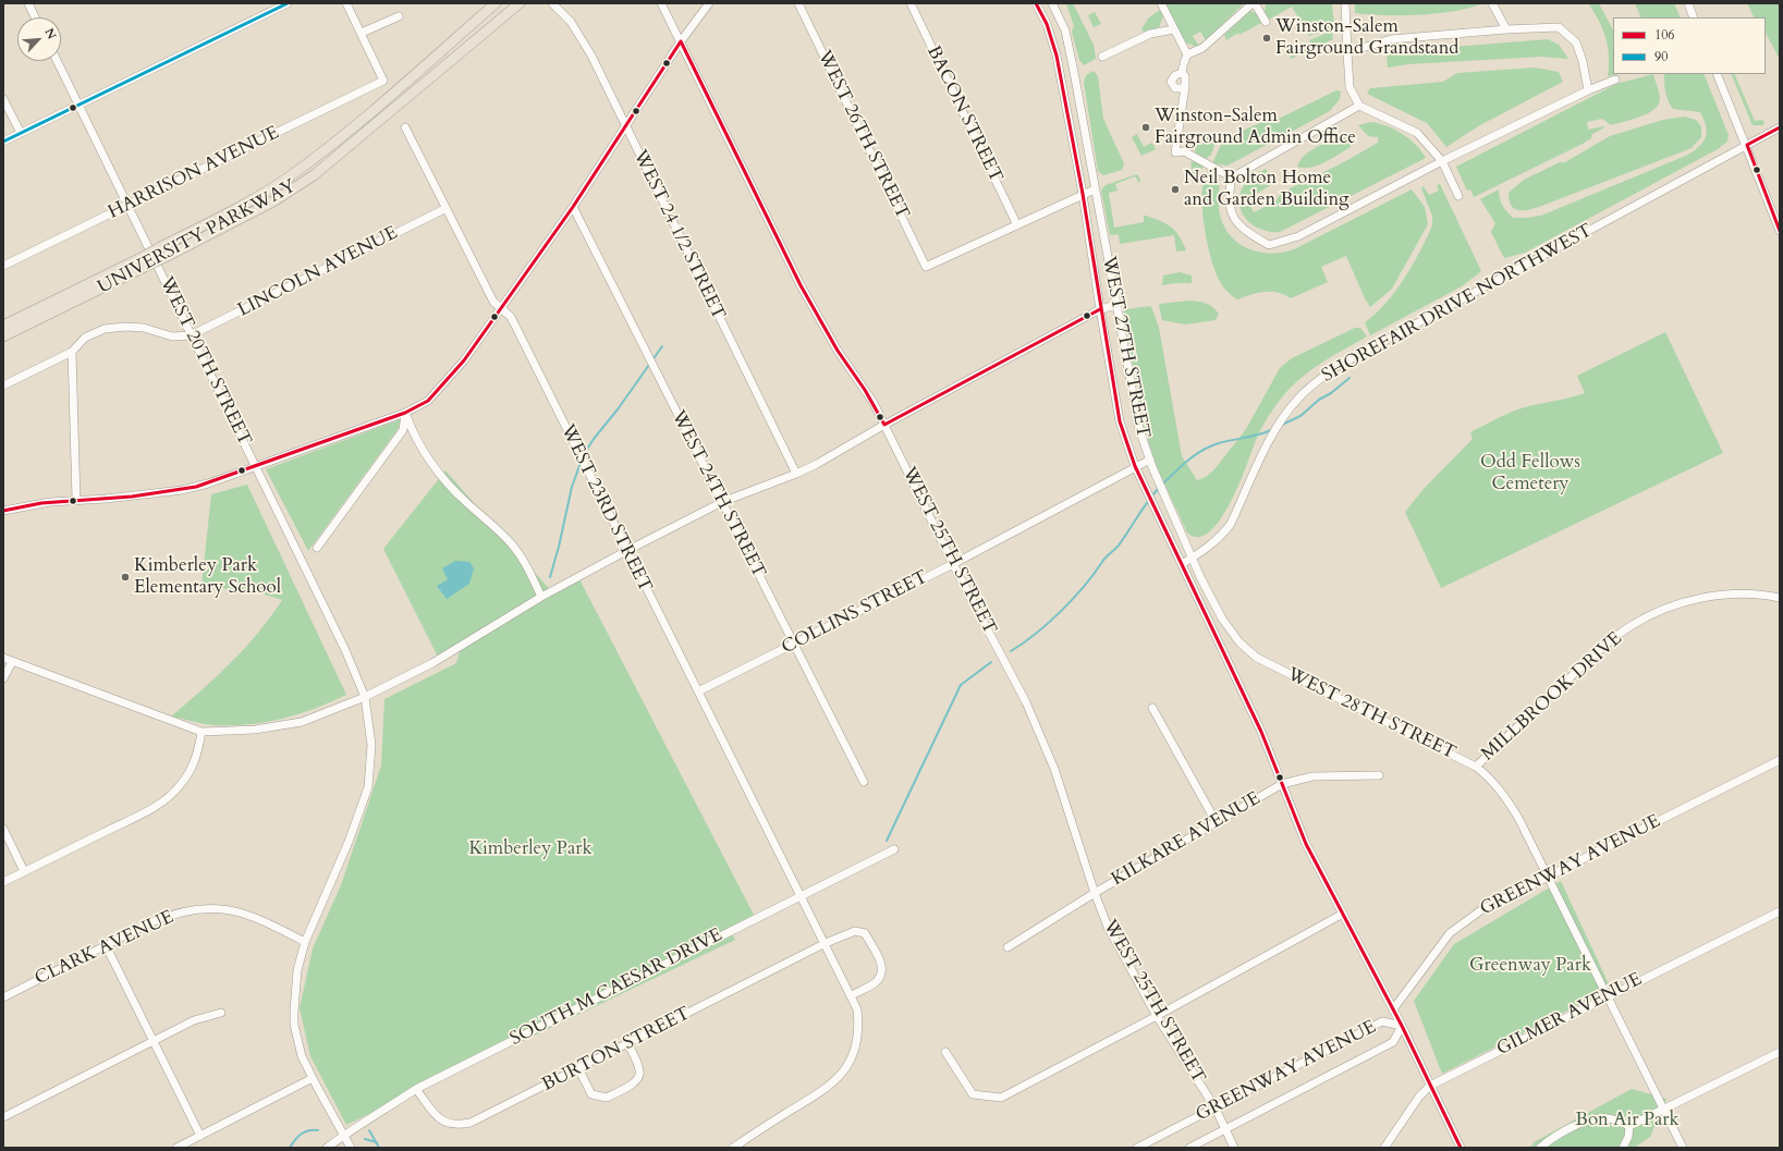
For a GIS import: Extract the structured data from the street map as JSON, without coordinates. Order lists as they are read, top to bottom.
{
  "streets": {
    "main road": ["UNIVERSITY PARKWAY"],
    "street": [
      "BACON STREET",
      "WEST 26TH STREET",
      "HARRISON AVENUE",
      "WEST 24 1/2 STREET",
      "LINCOLN AVENUE",
      "SHOREFAIR DRIVE NORTHWEST",
      "WEST 27TH STREET",
      "WEST 20TH STREET",
      "WEST 24TH STREET",
      "WEST 23RD STREET",
      "WEST 25TH STREET",
      "COLLINS STREET",
      "MILLBROOK DRIVE",
      "WEST 28TH STREET",
      "KILKARE AVENUE",
      "GREENWAY AVENUE",
      "CLARK AVENUE",
      "SOUTH M CAESAR DRIVE",
      "GILMER AVENUE",
      "BURTON STREET"
    ]
  },
  "crossings": [
    ["BACON STREET", "WEST 26TH STREET"],
    ["HARRISON AVENUE", "WEST 20TH STREET"],
    ["LINCOLN AVENUE", "WEST 20TH STREET"],
    ["LINCOLN AVENUE", "WEST 23RD STREET"],
    ["SHOREFAIR DRIVE NORTHWEST", "WEST 27TH STREET"],
    ["SHOREFAIR DRIVE NORTHWEST", "WEST 28TH STREET"],
    ["WEST 27TH STREET", "COLLINS STREET"],
    ["WEST 27TH STREET", "WEST 28TH STREET"],
    ["WEST 27TH STREET", "KILKARE AVENUE"],
    ["WEST 27TH STREET", "GREENWAY AVENUE"],
    ["WEST 27TH STREET", "GILMER AVENUE"],
    ["WEST 20TH STREET", "CLARK AVENUE"],
    ["WEST 20TH STREET", "SOUTH M CAESAR DRIVE"],
    ["WEST 24TH STREET", "COLLINS STREET"],
    ["WEST 23RD STREET", "COLLINS STREET"],
    ["WEST 23RD STREET", "SOUTH M CAESAR DRIVE"],
    ["WEST 23RD STREET", "BURTON STREET"],
    ["WEST 25TH STREET", "COLLINS STREET"],
    ["WEST 25TH STREET", "KILKARE AVENUE"],
    ["WEST 25TH STREET", "GREENWAY AVENUE"],
    ["MILLBROOK DRIVE", "WEST 28TH STREET"],
    ["WEST 28TH STREET", "GREENWAY AVENUE"],
    ["WEST 28TH STREET", "GILMER AVENUE"],
    ["SOUTH M CAESAR DRIVE", "BURTON STREET"]
  ],
  "parks": [
    "Odd Fellows Cemetery",
    "Kimberley Park",
    "Greenway Park",
    "Bon Air Park"
  ],
  "places": [
    "Winston-Salem Fairground Grandstand",
    "Winston-Salem Fairground Admin Office",
    "Neil Bolton Home and Garden Building",
    "Kimberley Park Elementary School"
  ],
  "lines": ["transit line 106", "transit line 90"],
  "legend": ["106", "90"],
  "north": "top right"
}
